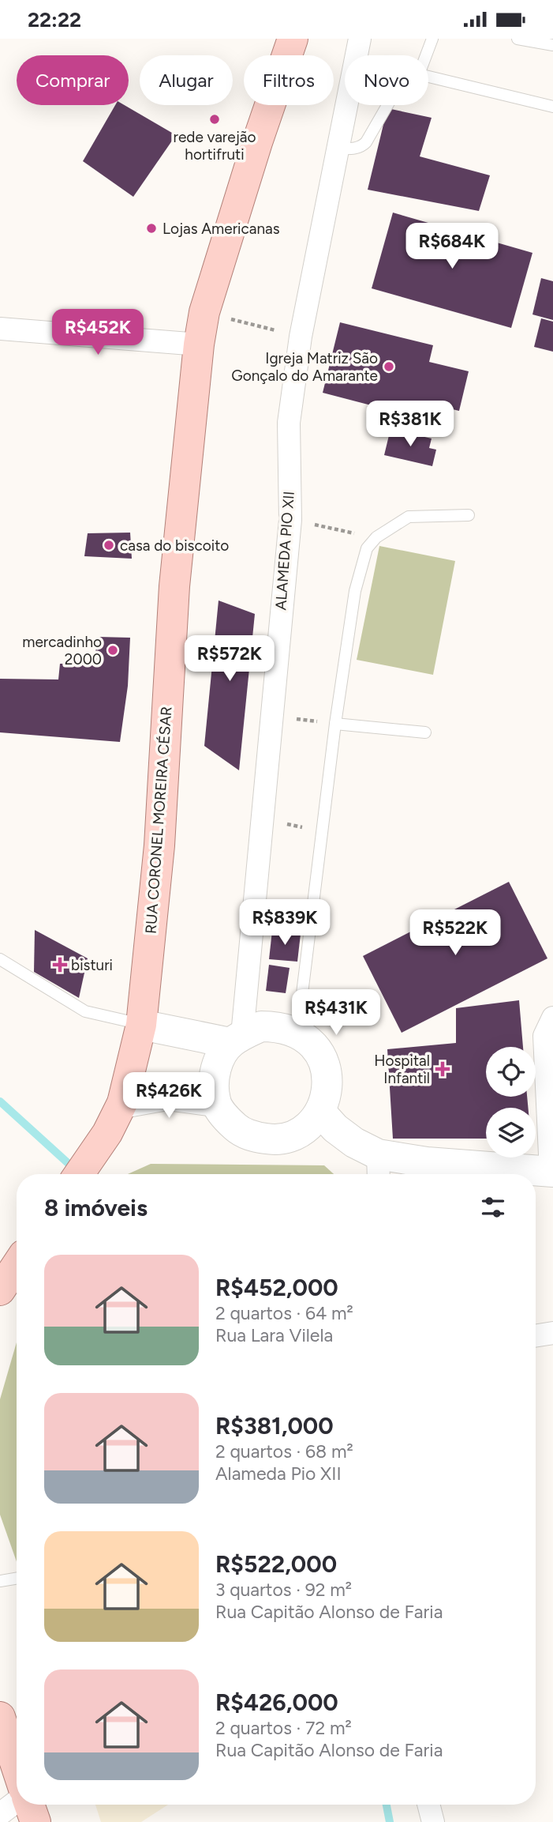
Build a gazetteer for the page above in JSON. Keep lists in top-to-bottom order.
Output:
{
  "streets": {
    "main road": ["RUA CORONEL MOREIRA CÉSAR"],
    "street": ["ALAMEDA PIO XII"]
  },
  "places": {
    "other": [
      "rede varejão hortifruti",
      "Lojas Americanas",
      "Igreja Matriz São Gonçalo do Amarante",
      "casa do biscoito",
      "mercadinho 2000"
    ],
    "health": ["bisturi", "Hospital Infantil"]
  },
  "page": {
    "status": "22:22",
    "chip": [
      "Comprar",
      "Alugar",
      "Filtros",
      "Novo"
    ],
    "price": [
      "R$684K",
      "R$452K",
      "R$381K",
      "R$572K",
      "R$839K",
      "R$522K",
      "R$431K",
      "R$426K"
    ],
    "heading": "8 imóveis",
    "list": [
      {
        "name": "R$452,000",
        "note": "2 quartos · 64 m² · Rua Lara Vilela"
      },
      {
        "name": "R$381,000",
        "note": "2 quartos · 68 m² · Alameda Pio XII"
      },
      {
        "name": "R$522,000",
        "note": "3 quartos · 92 m² · Rua Capitão Alonso de Faria"
      },
      {
        "name": "R$426,000",
        "note": "2 quartos · 72 m² · Rua Capitão Alonso de Faria"
      }
    ]
  }
}
